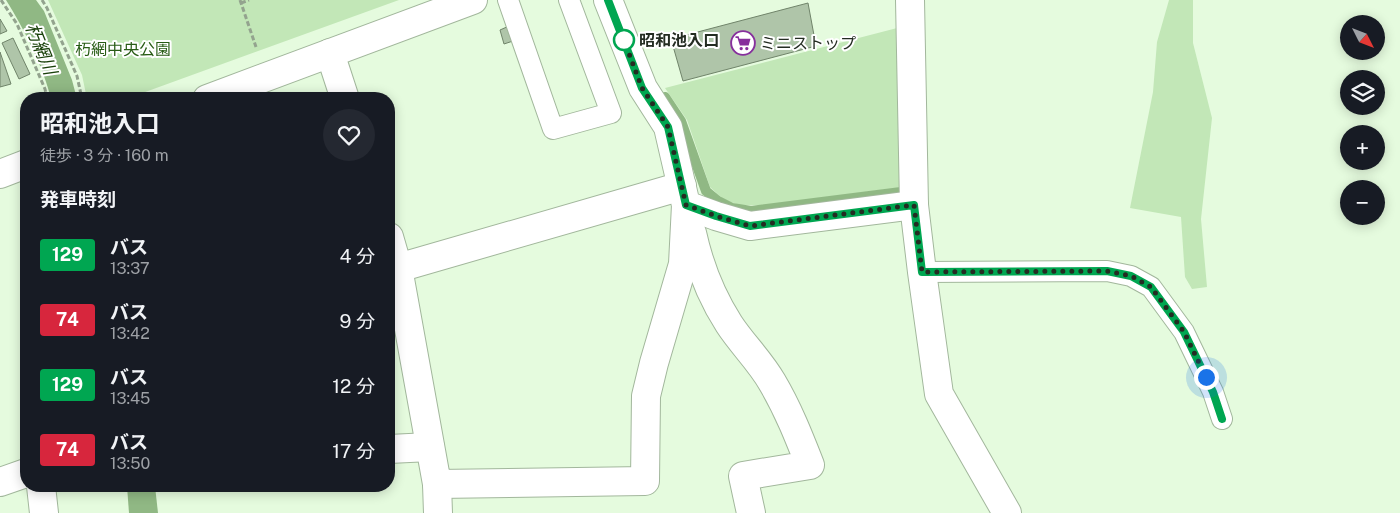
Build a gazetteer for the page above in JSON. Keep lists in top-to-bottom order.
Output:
{
  "water": ["朽網川"],
  "parks": ["朽網中央公園"],
  "places": {
    "other": ["昭和池入口"],
    "supermarket": ["ミニストップ"]
  },
  "lines": ["bus line 129"],
  "north": "bottom right",
  "page": {
    "map_buttons": ["+", "−"],
    "heading": [
      ["昭和池入口", "徒歩 · 3 分 · 160 m"],
      "発車時刻"
    ],
    "list": [
      {
        "mark": "129",
        "name": "バス",
        "note": "13:37",
        "value": "4 分"
      },
      {
        "mark": "74",
        "name": "バス",
        "note": "13:42",
        "value": "9 分"
      },
      {
        "mark": "129",
        "name": "バス",
        "note": "13:45",
        "value": "12 分"
      },
      {
        "mark": "74",
        "name": "バス",
        "note": "13:50",
        "value": "17 分"
      }
    ]
  }
}
